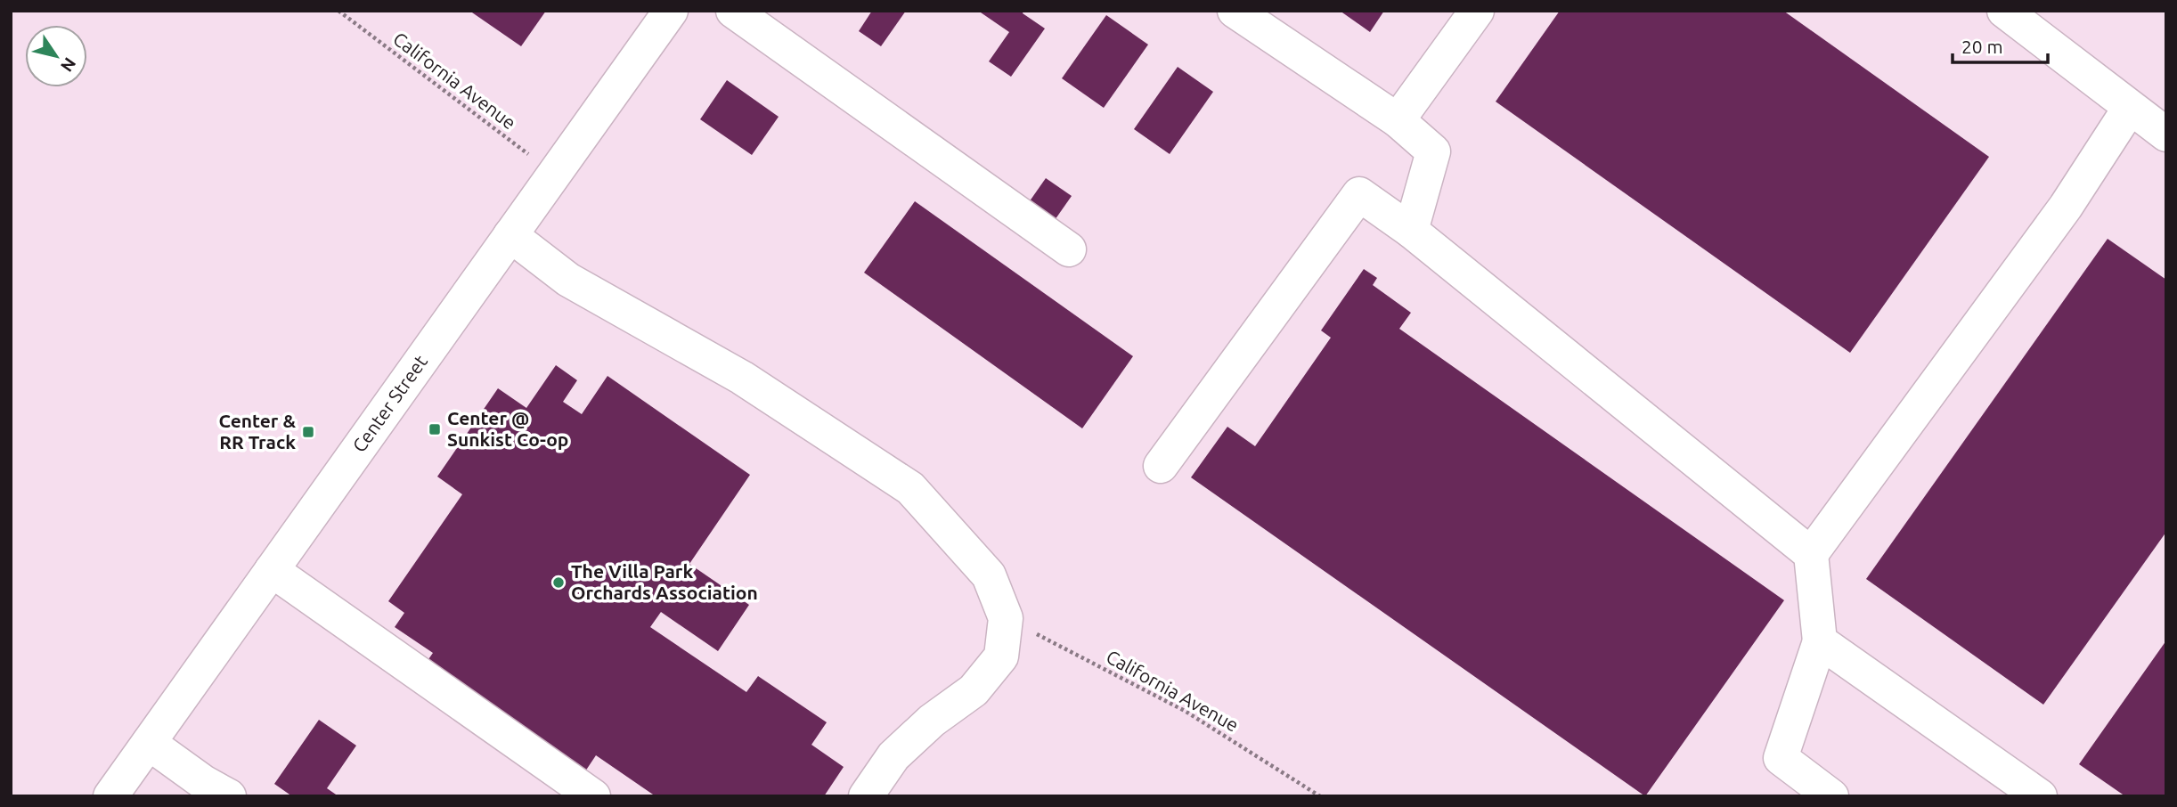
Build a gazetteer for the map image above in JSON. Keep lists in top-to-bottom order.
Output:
{
  "streets": {
    "main road": ["Center Street"],
    "path": ["California Avenue"]
  },
  "crossings": [
    ["California Avenue", "Center Street"]
  ],
  "places": {
    "transit": ["Center @ Sunkist Co-op", "Center & RR Track"],
    "other": ["The Villa Park Orchards Association"]
  },
  "scale_bar": "20 m",
  "north": "bottom right"
}
